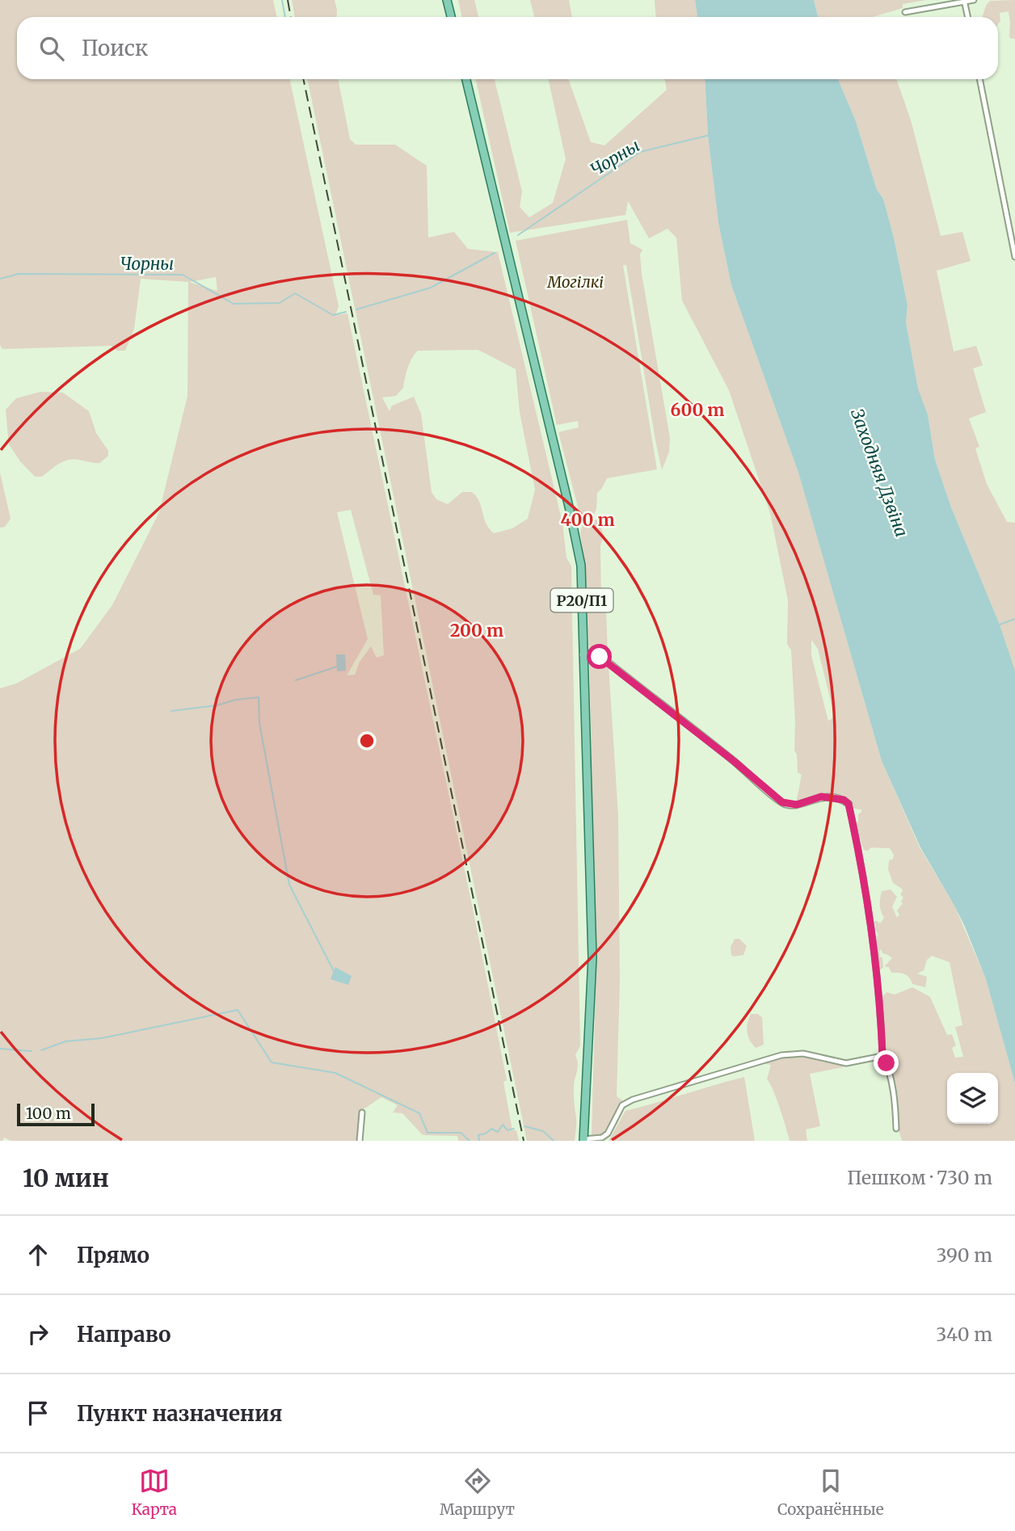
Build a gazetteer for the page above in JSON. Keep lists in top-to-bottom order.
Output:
{
  "streets": {
    "main road": ["Р20/П1"]
  },
  "water": ["Чорны", "Заходняя Дзвіна"],
  "parks": ["Могілкі"],
  "scale_bar": "100 m",
  "page": {
    "search": "Поиск",
    "scale": "100 m",
    "heading": ["10 мин", "Пешком · 730 m"],
    "list": [
      ["Прямо", "390 m"],
      ["Направо", "340 m"],
      "Пункт назначения"
    ],
    "nav": ["Карта", "Маршрут", "Сохранённые"]
  },
  "rings": ["600 m", "400 m", "200 m"]
}
